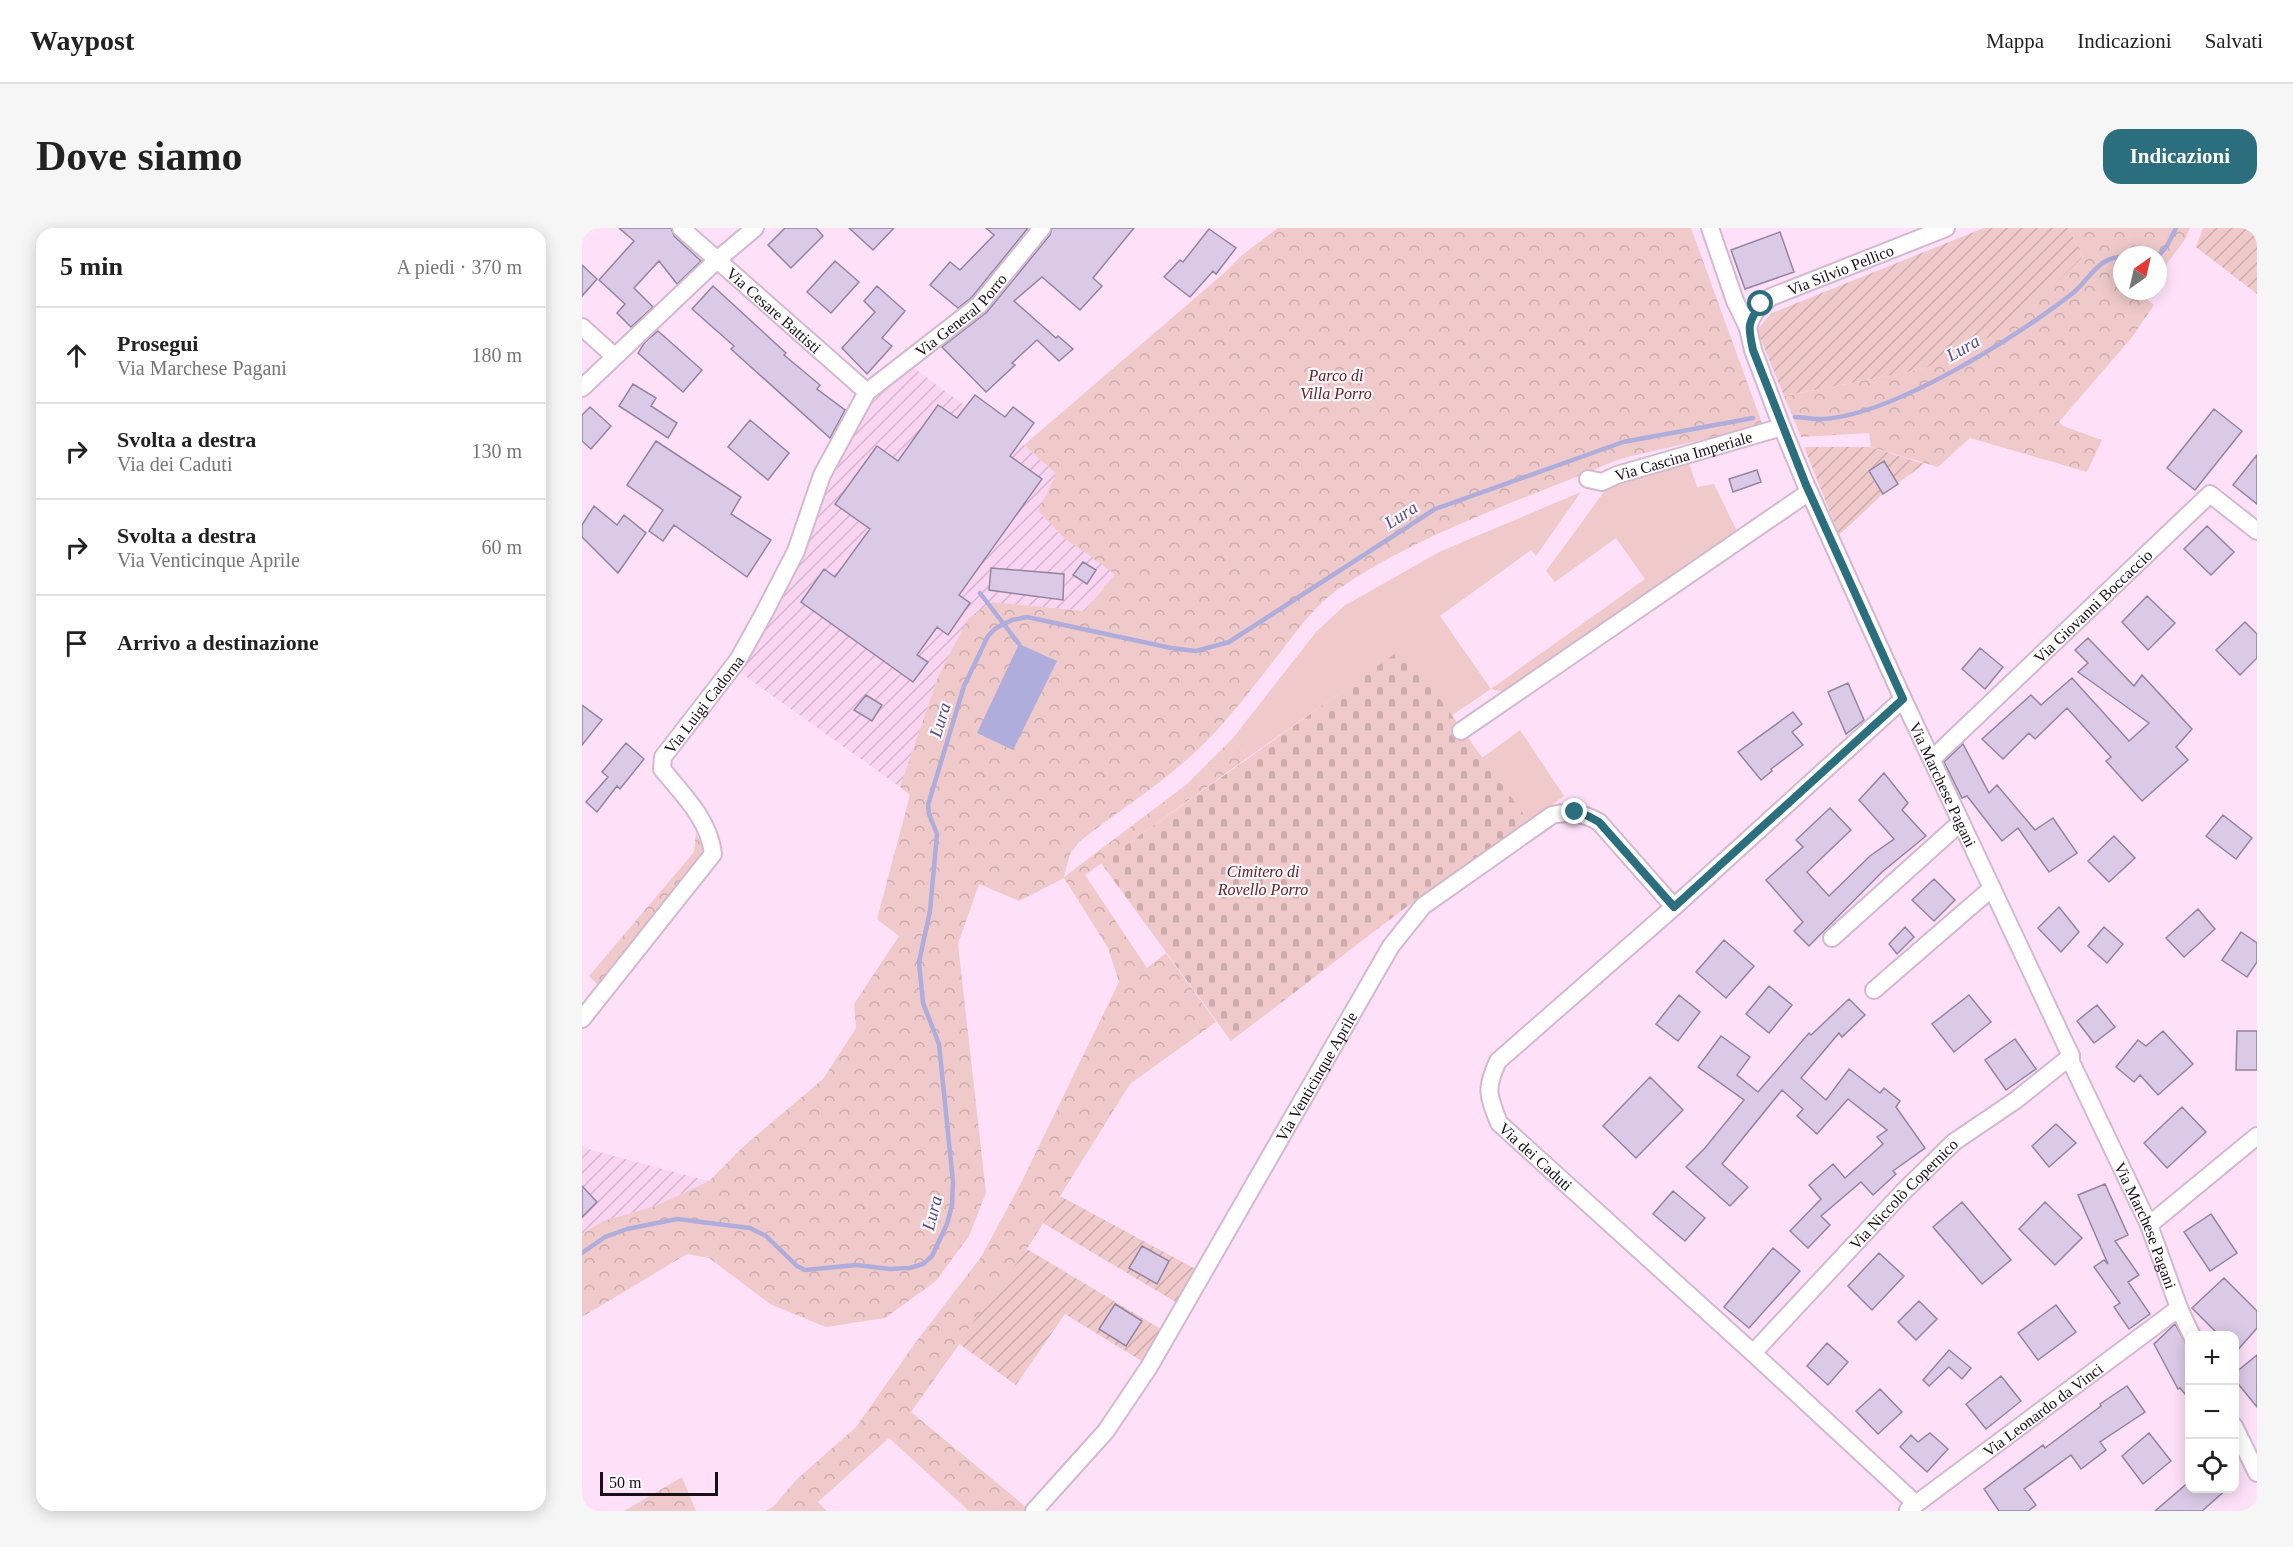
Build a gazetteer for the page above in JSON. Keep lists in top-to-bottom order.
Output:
{
  "streets": {
    "street": [
      "Via Silvio Pellico",
      "Via Cesare Battisti",
      "Via General Porro",
      "Via Cascina Imperiale",
      "Via Giovanni Boccaccio",
      "Via Luigi Cadorna",
      "Via Marchese Pagani",
      "Via Venticinque Aprile",
      "Via dei Caduti",
      "Via Niccolò Copernico",
      "Via Leonardo da Vinci"
    ]
  },
  "crossings": [
    ["Via Silvio Pellico", "Via Marchese Pagani"],
    ["Via Cesare Battisti", "Via General Porro"],
    ["Via Cesare Battisti", "Via Luigi Cadorna"],
    ["Via General Porro", "Via Luigi Cadorna"],
    ["Via Cascina Imperiale", "Via Marchese Pagani"],
    ["Via Giovanni Boccaccio", "Via Marchese Pagani"],
    ["Via Marchese Pagani", "Via dei Caduti"],
    ["Via Marchese Pagani", "Via Niccolò Copernico"],
    ["Via Marchese Pagani", "Via Leonardo da Vinci"],
    ["Via Venticinque Aprile", "Via dei Caduti"],
    ["Via dei Caduti", "Via Niccolò Copernico"],
    ["Via dei Caduti", "Via Leonardo da Vinci"]
  ],
  "water": ["Lura"],
  "parks": ["Parco di Villa Porro", "Cimitero di Rovello Porro"],
  "scale_bar": "50 m",
  "north": "top right",
  "page": {
    "header": "Waypost",
    "nav": ["Mappa", "Indicazioni", "Salvati"],
    "buttons": "Indicazioni",
    "title": "Dove siamo",
    "heading": ["5 min", "A piedi · 370 m"],
    "list": [
      ["Prosegui", "Via Marchese Pagani", "180 m"],
      ["Svolta a destra", "Via dei Caduti", "130 m"],
      ["Svolta a destra", "Via Venticinque Aprile", "60 m"],
      "Arrivo a destinazione"
    ],
    "map_buttons": ["+", "−"],
    "scale": "50 m"
  }
}
